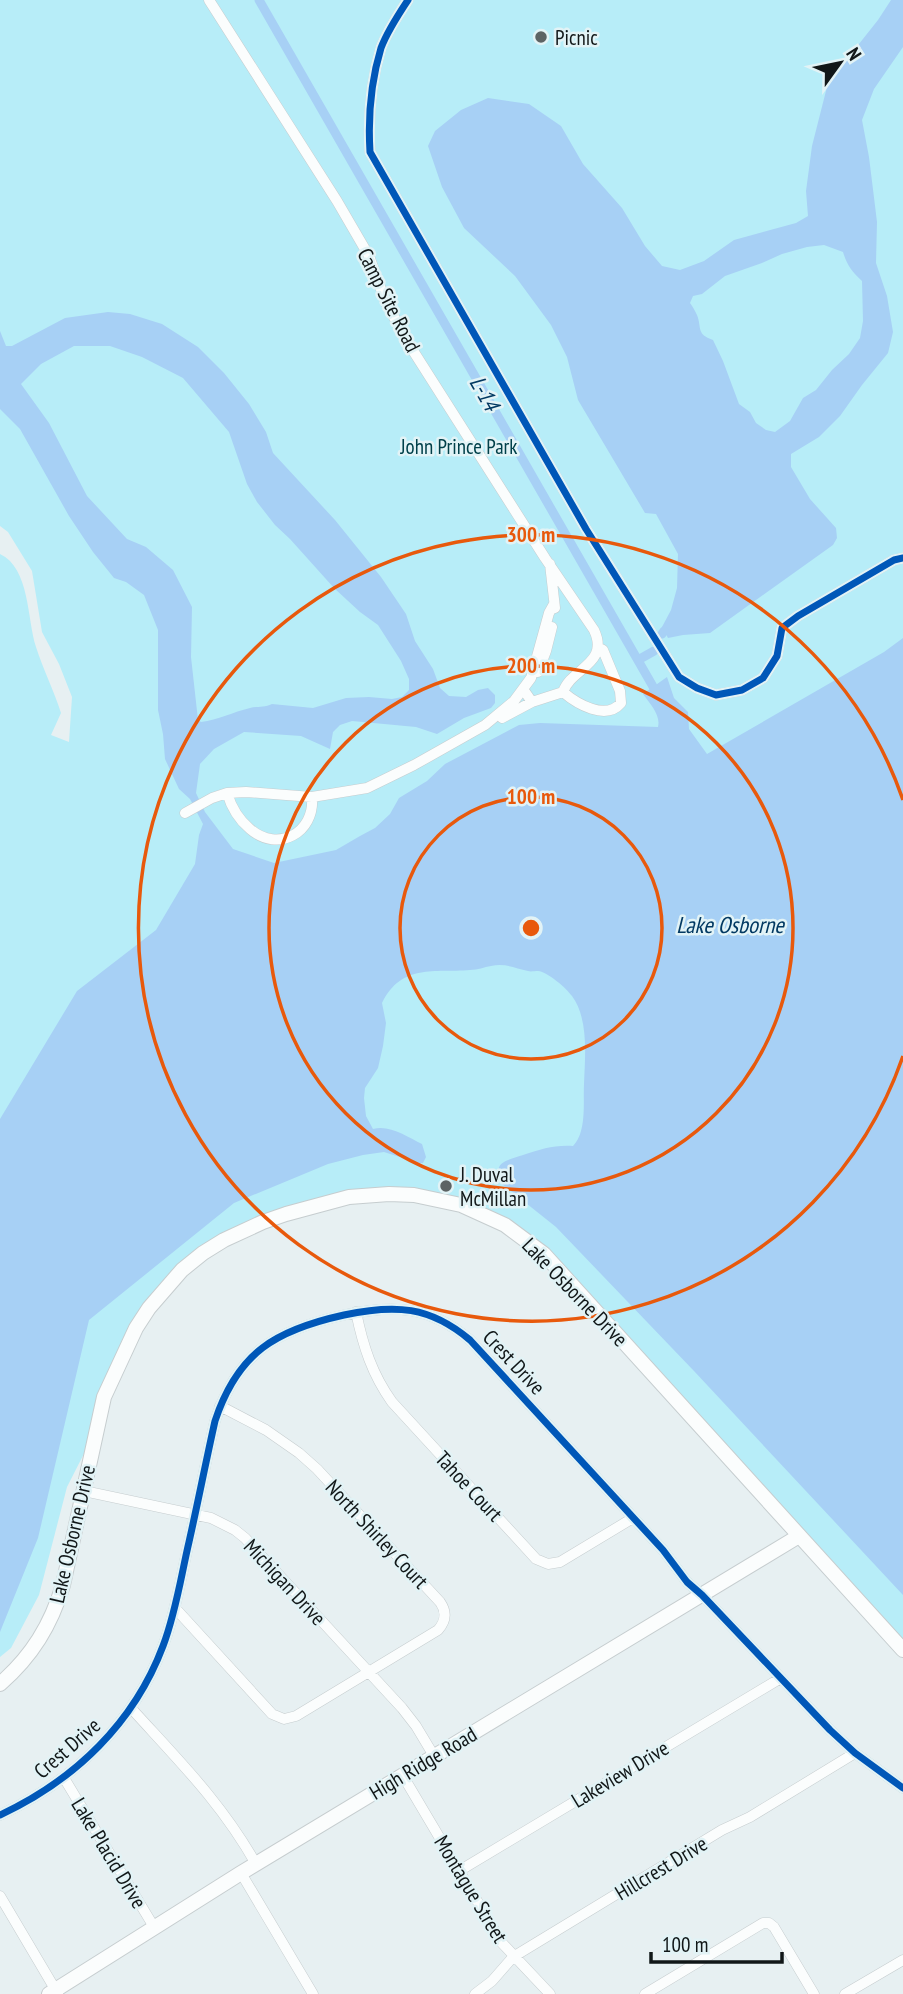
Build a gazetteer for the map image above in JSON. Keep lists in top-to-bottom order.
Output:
{
  "streets": {
    "street": [
      "Camp Site Road",
      "Lake Osborne Drive",
      "Crest Drive",
      "Tahoe Court",
      "North Shirley Court",
      "Michigan Drive",
      "High Ridge Road",
      "Lakeview Drive",
      "Lake Placid Drive",
      "Hillcrest Drive",
      "Montague Street"
    ]
  },
  "crossings": [
    ["Lake Osborne Drive", "Michigan Drive"],
    ["Lake Osborne Drive", "High Ridge Road"],
    ["Crest Drive", "Tahoe Court"],
    ["Crest Drive", "North Shirley Court"],
    ["Crest Drive", "Michigan Drive"],
    ["Crest Drive", "High Ridge Road"],
    ["Crest Drive", "Lakeview Drive"],
    ["Crest Drive", "Lake Placid Drive"],
    ["Crest Drive", "Hillcrest Drive"],
    ["North Shirley Court", "Michigan Drive"],
    ["Michigan Drive", "High Ridge Road"],
    ["High Ridge Road", "Lake Placid Drive"],
    ["High Ridge Road", "Montague Street"],
    ["Lakeview Drive", "Montague Street"],
    ["Hillcrest Drive", "Montague Street"]
  ],
  "water": ["L-14", "Lake Osborne"],
  "parks": ["John Prince Park"],
  "places": ["Picnic", "J. Duval McMillan"],
  "scale_bar": "100 m",
  "north": "top right",
  "rings": ["300 m", "200 m", "100 m"]
}
